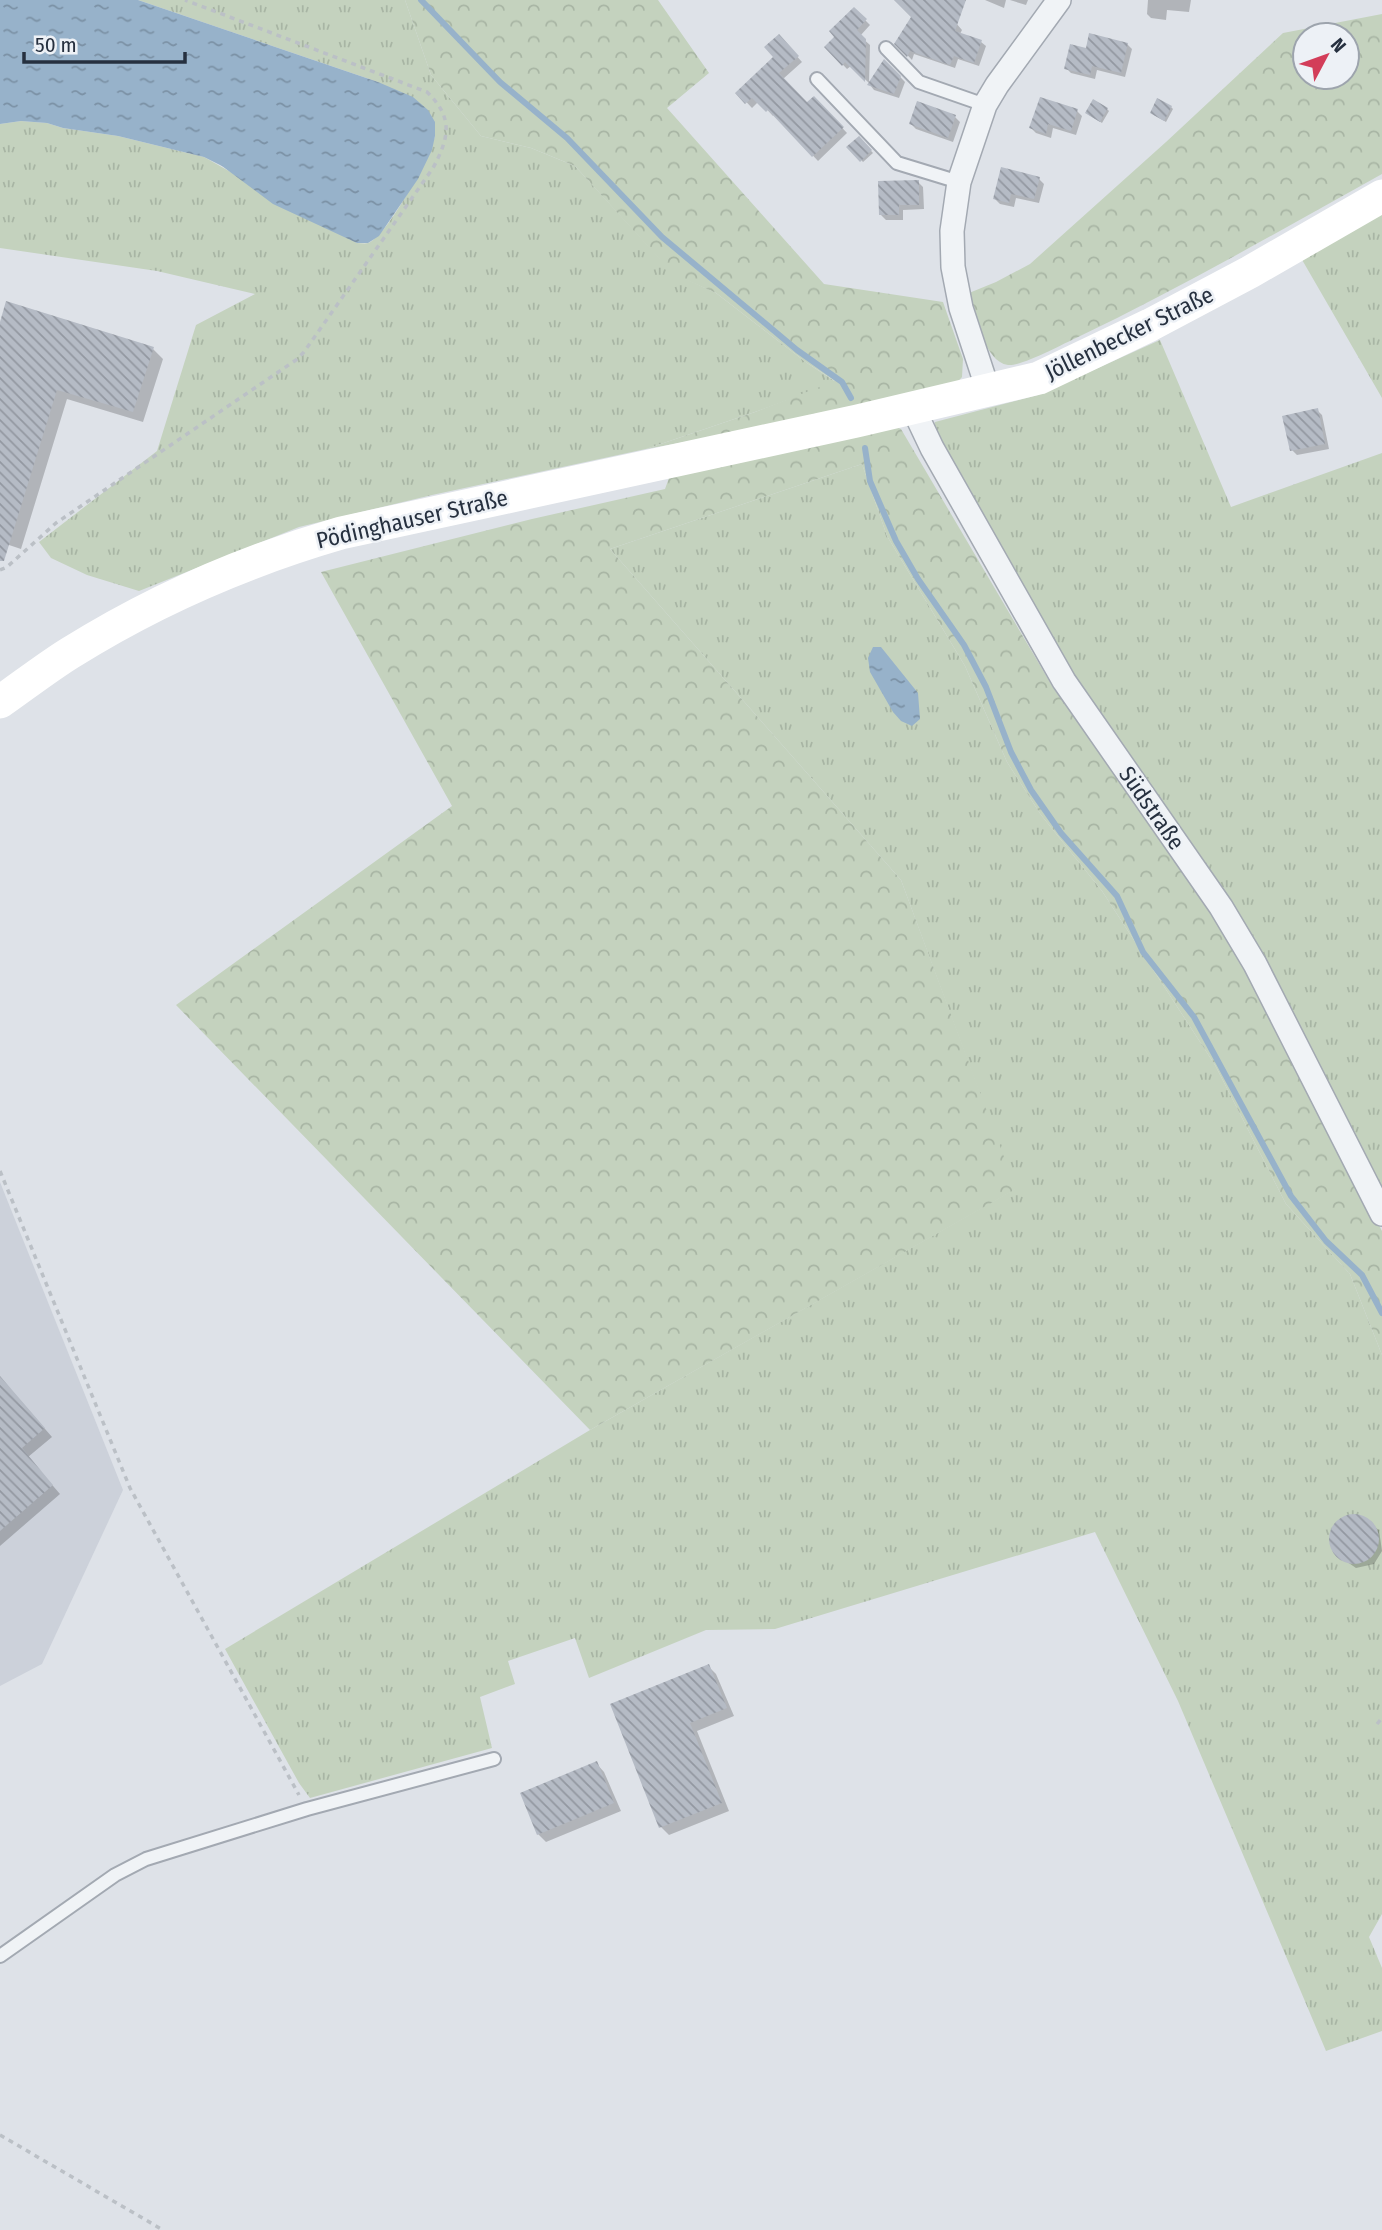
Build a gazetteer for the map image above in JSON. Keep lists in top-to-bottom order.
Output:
{
  "streets": {
    "main road": ["Jöllenbecker Straße", "Pödinghauser Straße"],
    "street": ["Südstraße"]
  },
  "crossings": [
    ["Jöllenbecker Straße", "Pödinghauser Straße"],
    ["Jöllenbecker Straße", "Südstraße"]
  ],
  "scale_bar": "50 m",
  "north": "top right"
}
